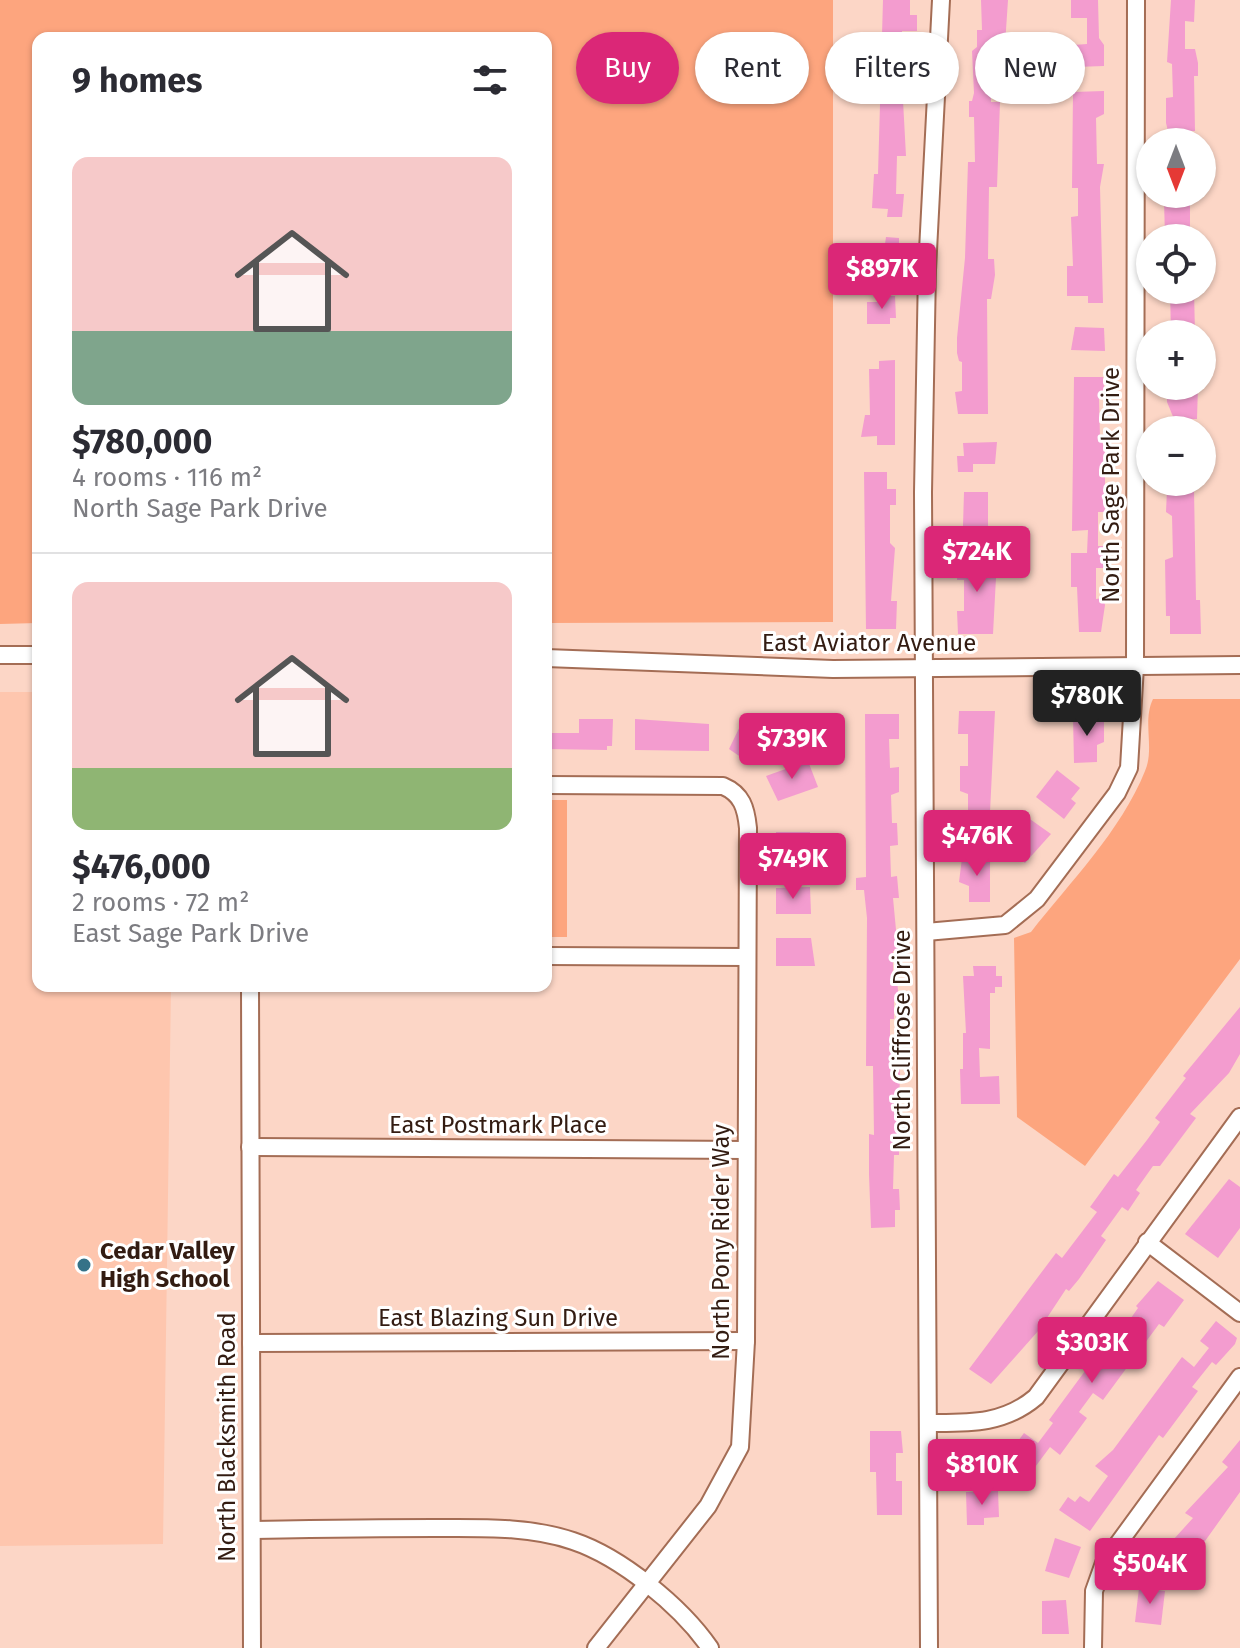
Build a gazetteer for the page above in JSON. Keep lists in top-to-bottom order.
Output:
{
  "streets": {
    "street": [
      "North Sage Park Drive",
      "East Aviator Avenue",
      "North Cliffrose Drive",
      "East Postmark Place",
      "North Pony Rider Way",
      "East Blazing Sun Drive",
      "North Blacksmith Road"
    ]
  },
  "crossings": [
    ["North Sage Park Drive", "East Aviator Avenue"],
    ["North Sage Park Drive", "North Cliffrose Drive"],
    ["East Aviator Avenue", "North Cliffrose Drive"],
    ["East Postmark Place", "North Pony Rider Way"],
    ["East Postmark Place", "North Blacksmith Road"],
    ["North Pony Rider Way", "East Blazing Sun Drive"],
    ["East Blazing Sun Drive", "North Blacksmith Road"]
  ],
  "places": ["Cedar Valley High School"],
  "north": "bottom",
  "page": {
    "chip": [
      "Buy",
      "Rent",
      "Filters",
      "New"
    ],
    "heading": "9 homes",
    "map_buttons": ["+", "−"],
    "list": [
      {
        "name": "$780,000",
        "note": "4 rooms · 116 m² · North Sage Park Drive"
      },
      {
        "name": "$476,000",
        "note": "2 rooms · 72 m² · East Sage Park Drive"
      }
    ],
    "price": [
      "$897K",
      "$724K",
      "$780K",
      "$739K",
      "$476K",
      "$749K",
      "$303K",
      "$810K",
      "$504K"
    ]
  }
}
